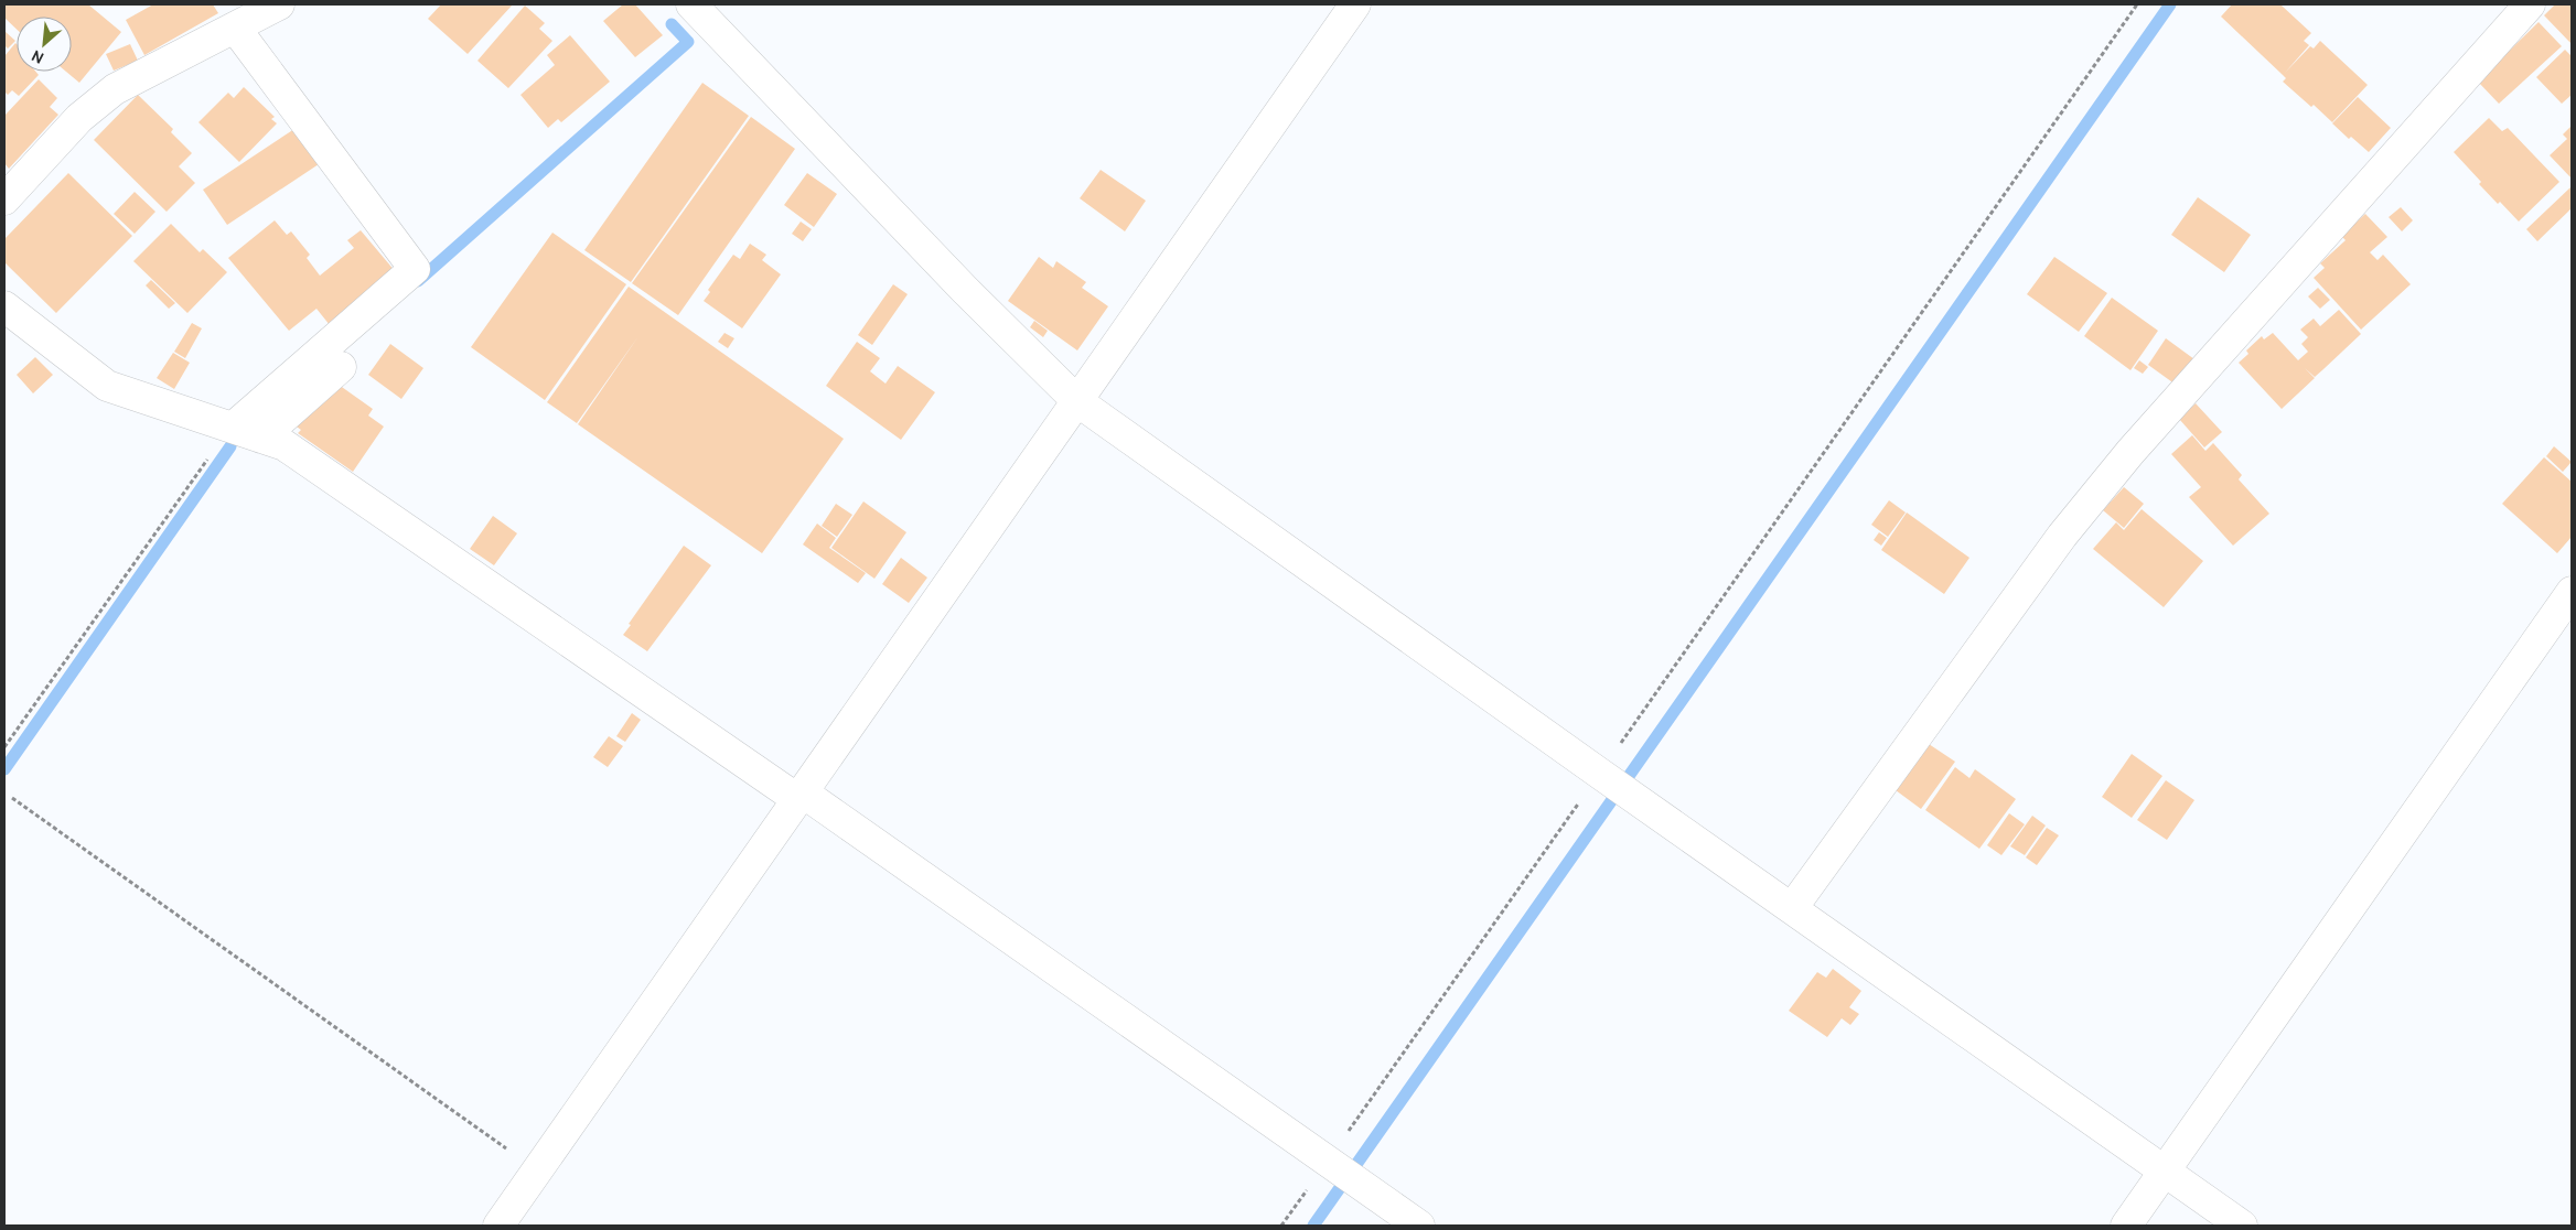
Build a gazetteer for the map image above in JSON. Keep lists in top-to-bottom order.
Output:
{
  "north": "bottom left"
}
